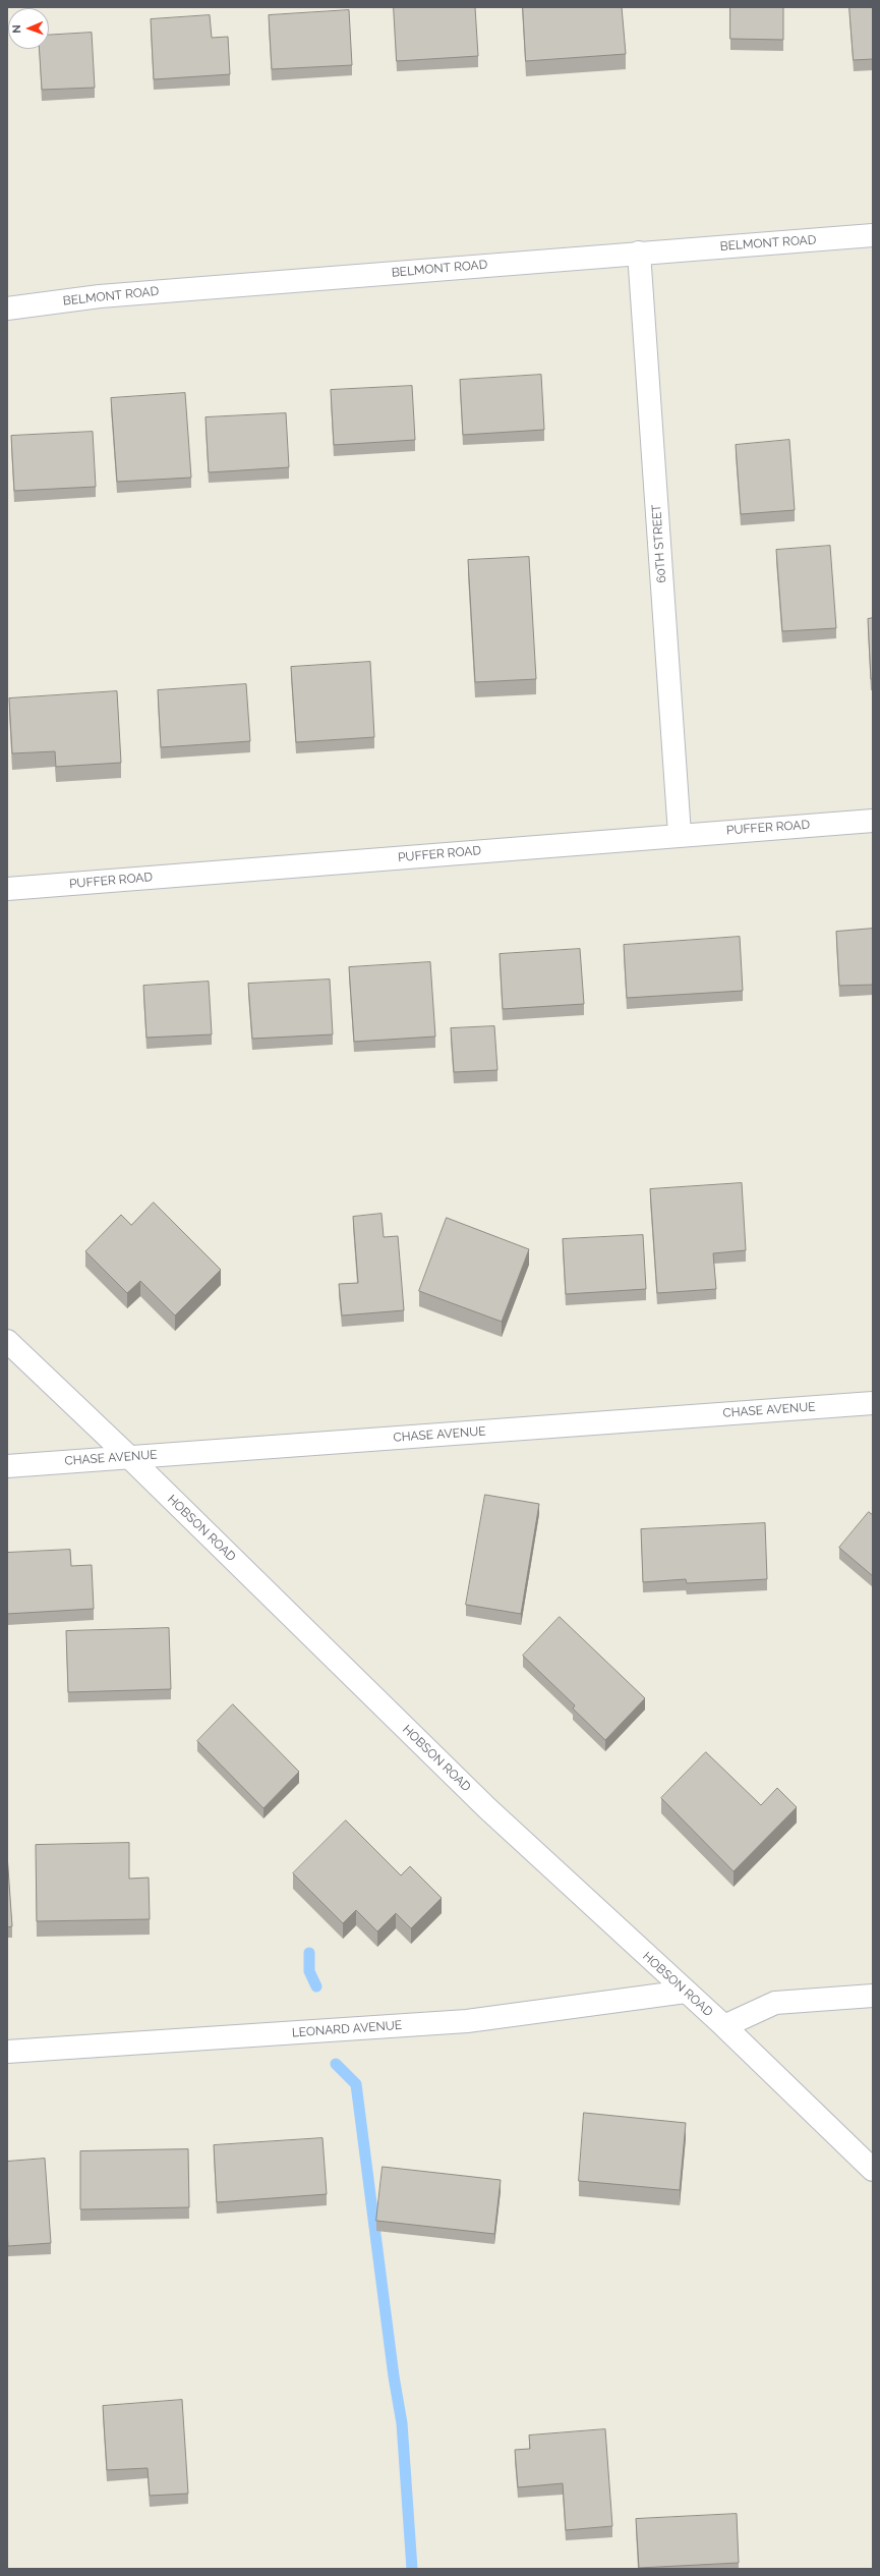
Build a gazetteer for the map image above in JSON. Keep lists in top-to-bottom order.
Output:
{
  "streets": {
    "street": [
      "BELMONT ROAD",
      "60TH STREET",
      "PUFFER ROAD",
      "CHASE AVENUE",
      "HOBSON ROAD",
      "LEONARD AVENUE"
    ]
  },
  "crossings": [
    ["BELMONT ROAD", "60TH STREET"],
    ["60TH STREET", "PUFFER ROAD"],
    ["CHASE AVENUE", "HOBSON ROAD"],
    ["HOBSON ROAD", "LEONARD AVENUE"]
  ],
  "north": "left"
}
